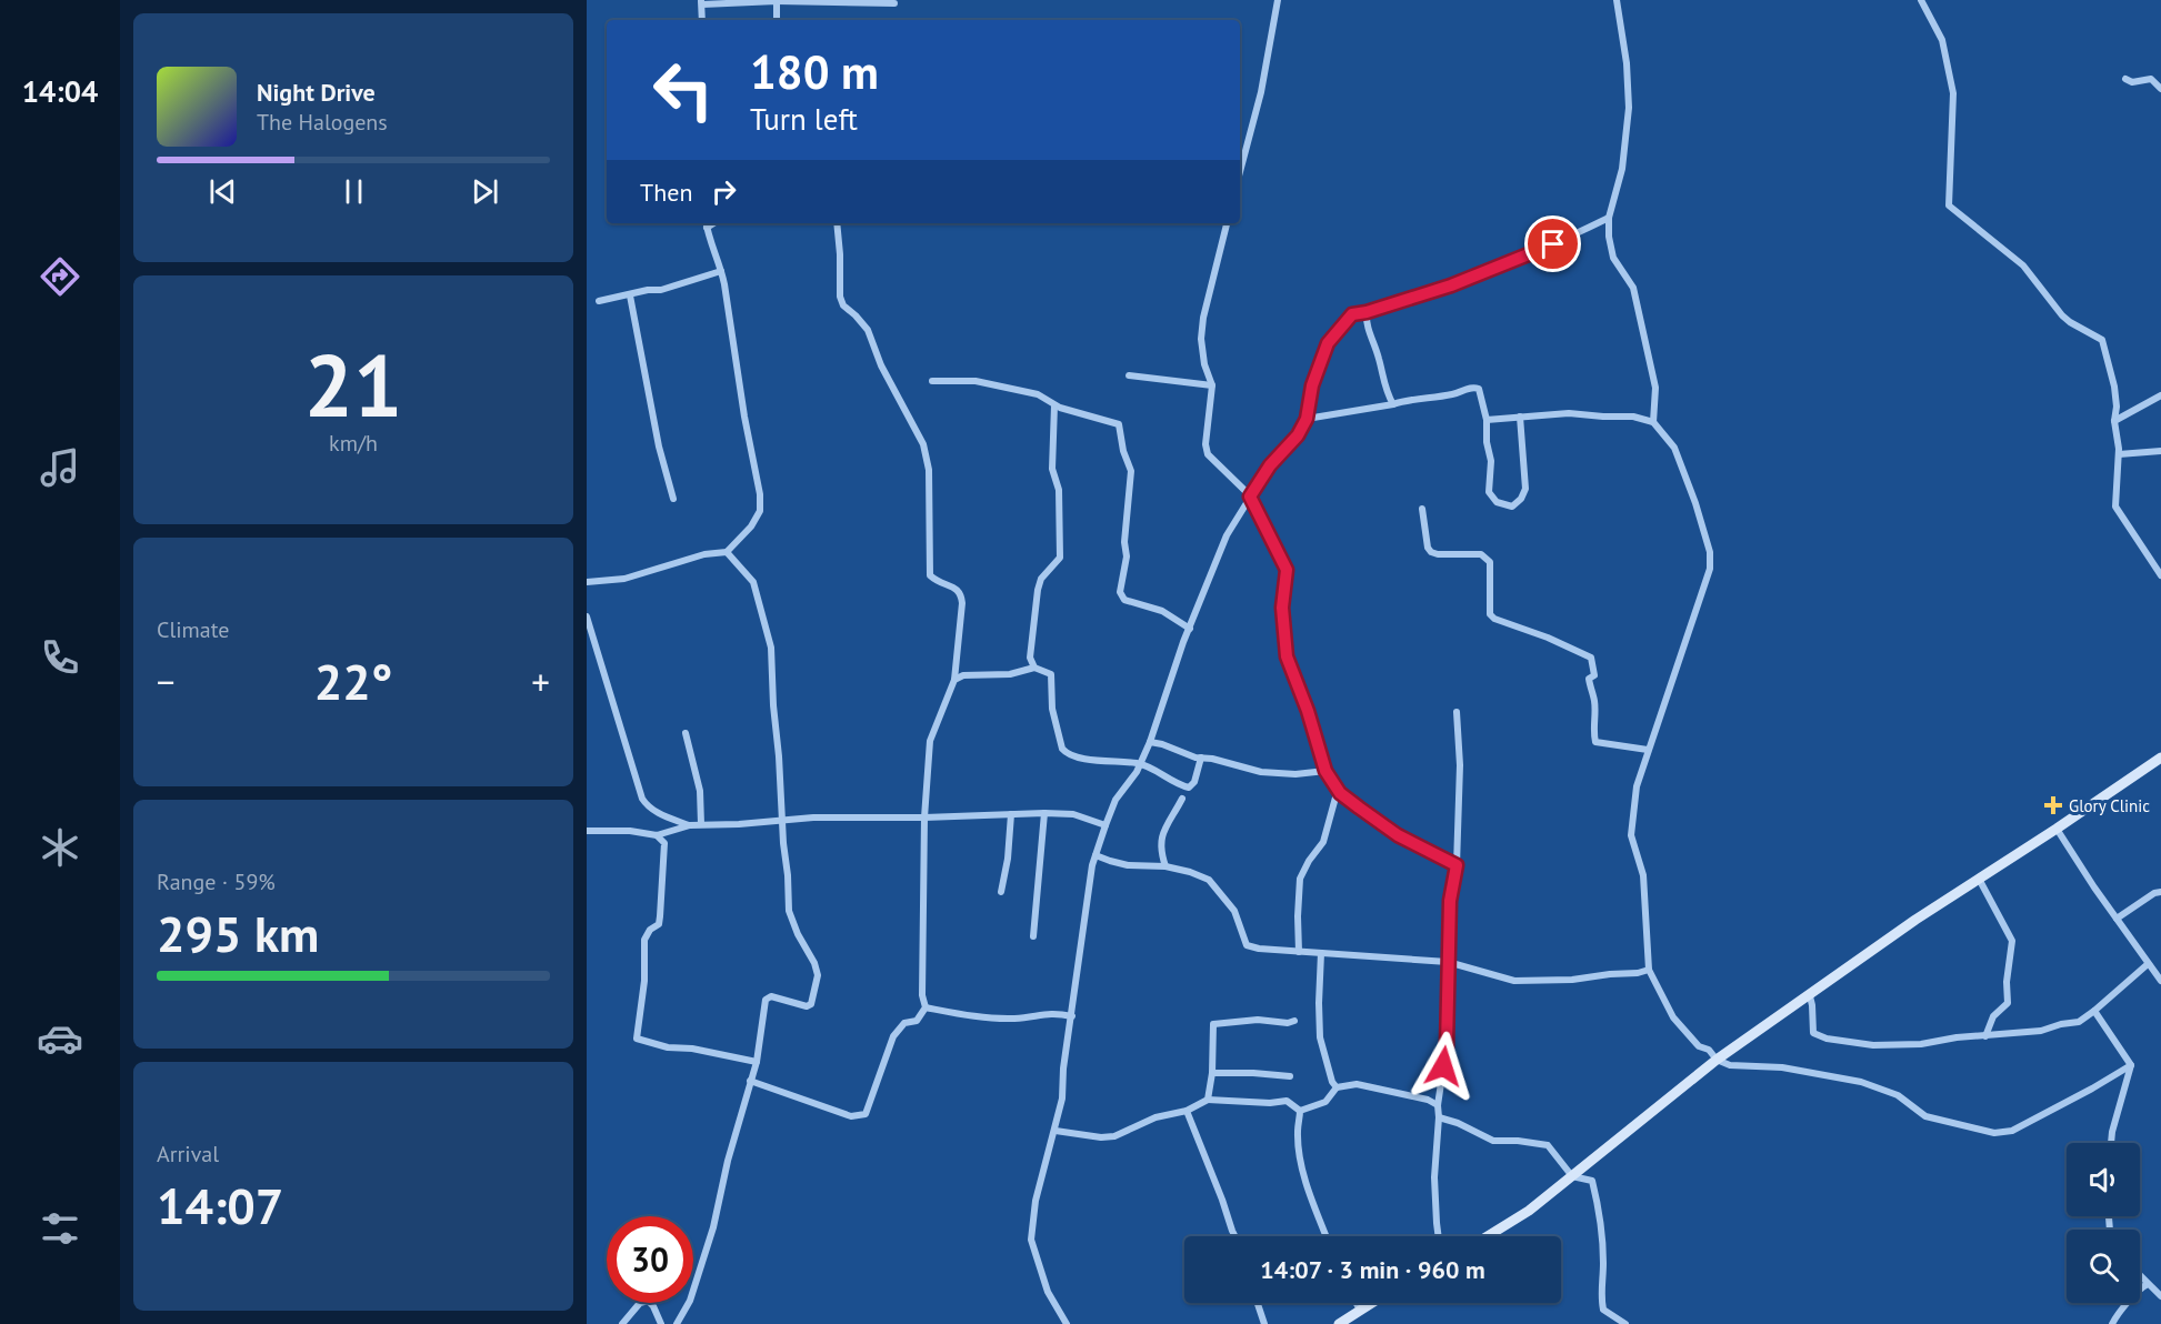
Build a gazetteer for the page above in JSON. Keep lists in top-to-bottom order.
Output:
{
  "places": {
    "health": ["Glory Clinic"]
  },
  "page": {
    "tabs": "14:04",
    "turn": ["180 m", "Turn left"],
    "song": ["Night Drive", "The Halogens"],
    "then": "Then",
    "tile": [
      ["21", "km/h"],
      "Climate",
      ["Range · 59%", "295 km"],
      ["Arrival", "14:07"]
    ],
    "heat": ["−", "22°", "+"],
    "limit": "30",
    "trip": "14:07 · 3 min · 960 m"
  }
}
